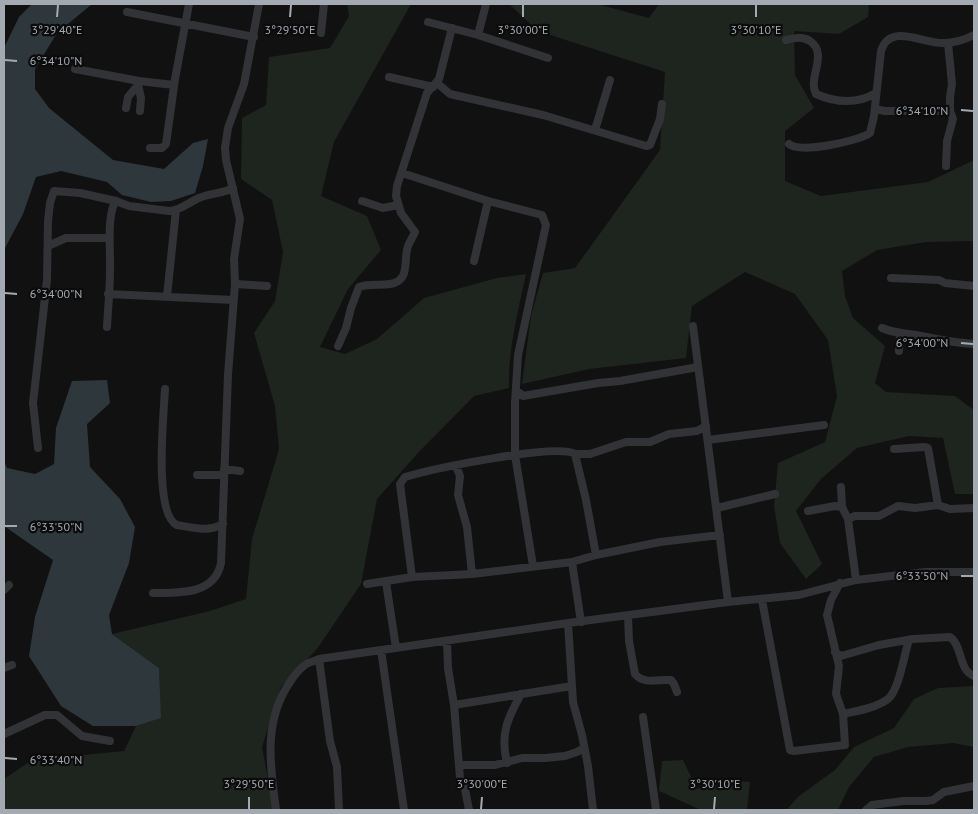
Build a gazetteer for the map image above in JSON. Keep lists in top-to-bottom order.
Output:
{
  "coordinates": [
    "3°29'40\"E",
    "3°29'50\"E",
    "3°30'00\"E",
    "3°30'10\"E",
    "6°34'10\"N",
    "6°34'00\"N",
    "6°33'50\"N",
    "6°33'40\"N"
  ]
}
